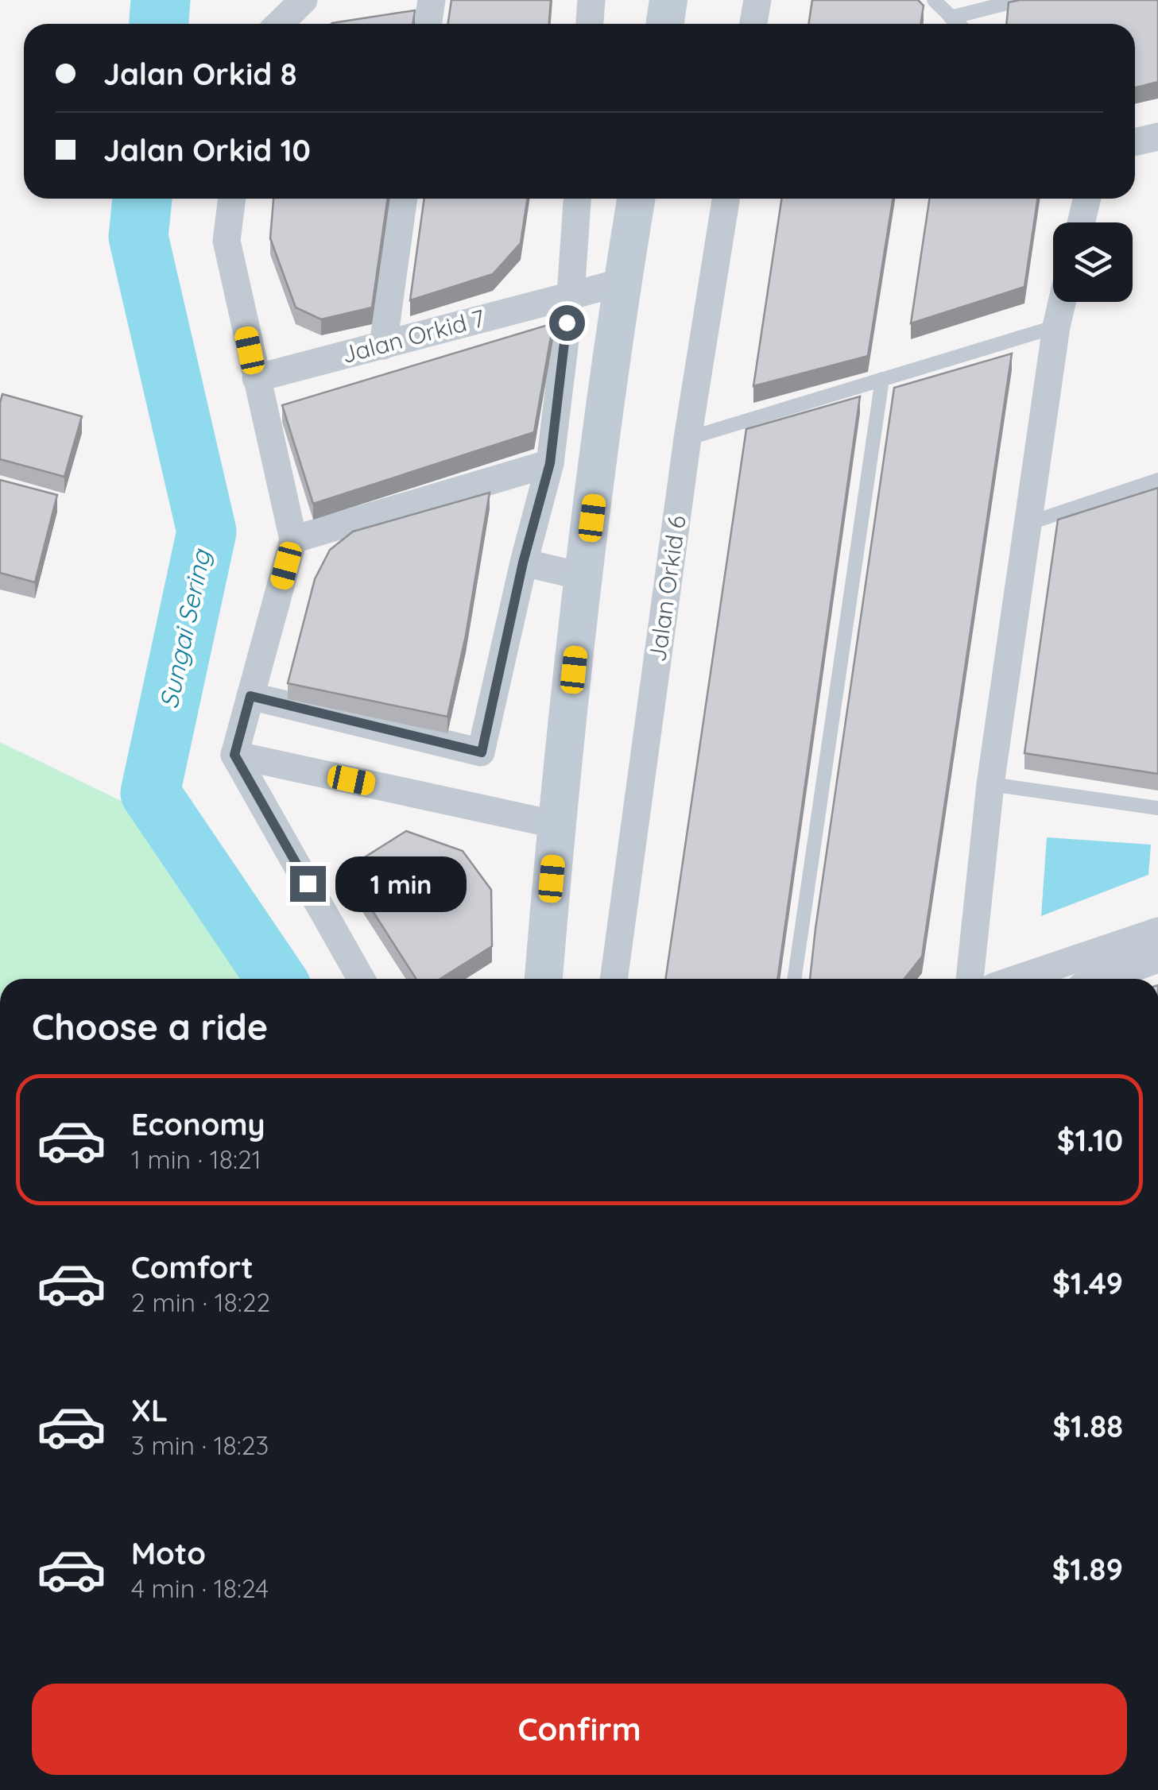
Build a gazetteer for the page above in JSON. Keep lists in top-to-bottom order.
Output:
{
  "streets": {
    "street": ["Jalan Orkid 7", "Jalan Orkid 6"]
  },
  "water": ["Sungai Sering"],
  "page": {
    "banner": ["Jalan Orkid 8", "Jalan Orkid 10"],
    "bubble": "1 min",
    "heading": "Choose a ride",
    "list": [
      {
        "name": "Economy",
        "note": "1 min · 18:21",
        "value": "$1.10"
      },
      {
        "name": "Comfort",
        "note": "2 min · 18:22",
        "value": "$1.49"
      },
      {
        "name": "XL",
        "note": "3 min · 18:23",
        "value": "$1.88"
      },
      {
        "name": "Moto",
        "note": "4 min · 18:24",
        "value": "$1.89"
      }
    ],
    "buttons": "Confirm"
  }
}
